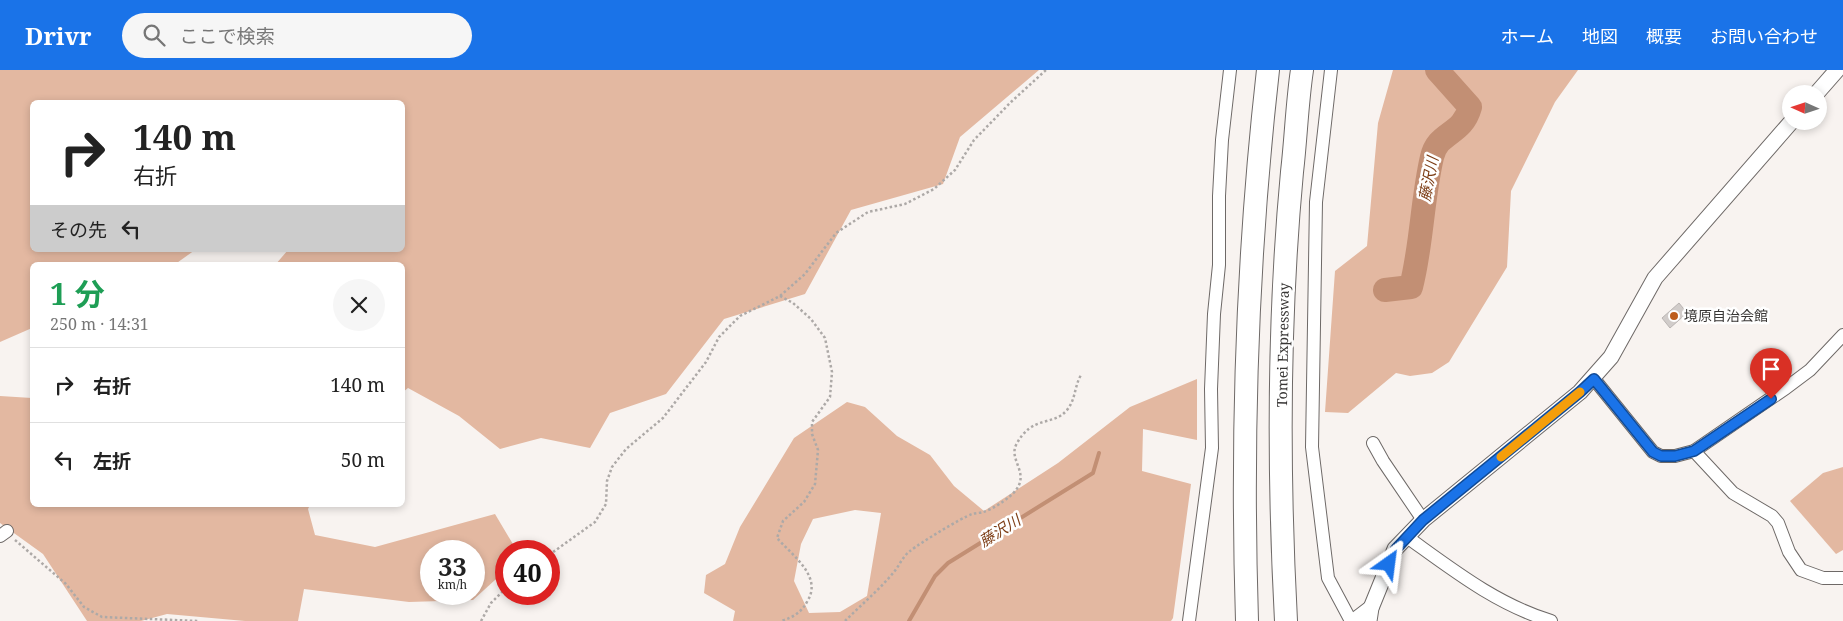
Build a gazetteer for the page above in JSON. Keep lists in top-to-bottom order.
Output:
{
  "streets": {
    "highway": ["Tomei Expressway"]
  },
  "water": ["藤沢川"],
  "places": ["境原自治会館"],
  "north": "left",
  "page": {
    "header": "Drivr",
    "search": "ここで検索",
    "nav": [
      "ホーム",
      "地図",
      "概要",
      "お問い合わせ"
    ],
    "turn": ["140 m", "右折"],
    "then": "その先",
    "heading": ["1 分", "250 m · 14:31"],
    "list": [
      {
        "name": "右折",
        "value": "140 m"
      },
      {
        "name": "左折",
        "value": "50 m"
      }
    ],
    "speed": "33 km/h",
    "limit": "40"
  }
}
